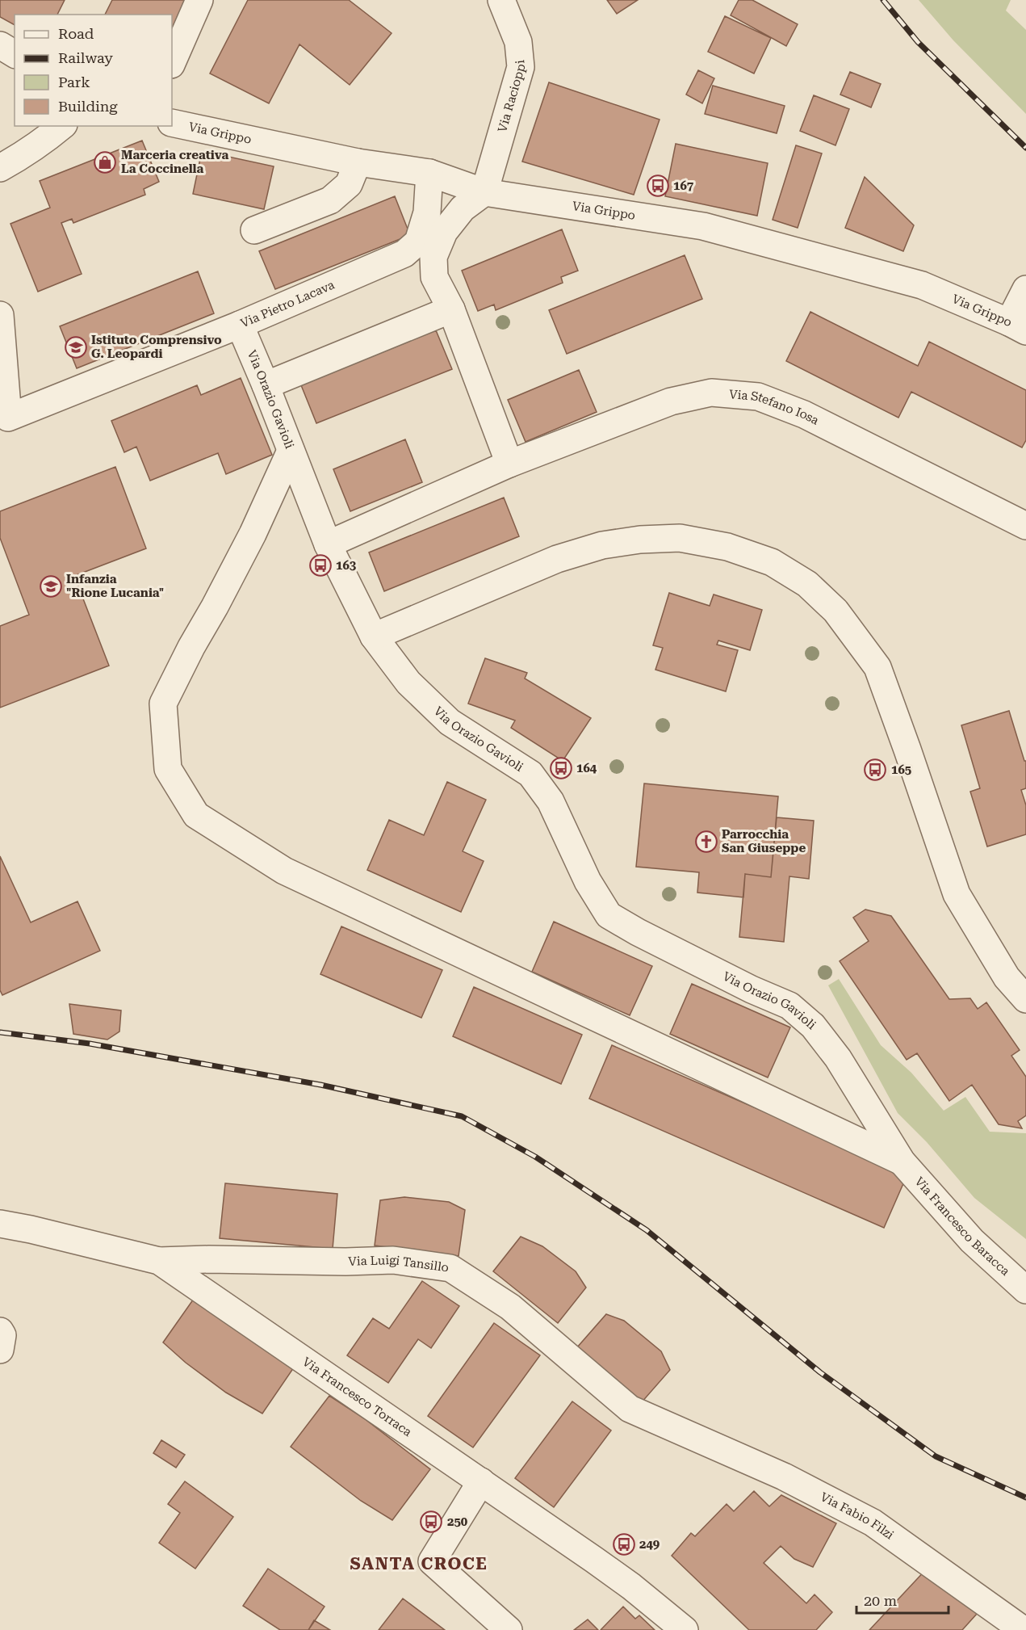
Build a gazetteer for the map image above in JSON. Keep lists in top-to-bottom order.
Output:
{
  "streets": {
    "street": [
      "Via Racioppi",
      "Via Grippo",
      "Via Pietro Lacava",
      "Via Orazio Gavioli",
      "Via Stefano Iosa",
      "Via Francesco Baracca",
      "Via Luigi Tansillo",
      "Via Francesco Torraca",
      "Via Fabio Filzi"
    ]
  },
  "crossings": [
    ["Via Racioppi", "Via Grippo"],
    ["Via Pietro Lacava", "Via Orazio Gavioli"],
    ["Via Orazio Gavioli", "Via Stefano Iosa"],
    ["Via Orazio Gavioli", "Via Francesco Baracca"],
    ["Via Luigi Tansillo", "Via Francesco Torraca"],
    ["Via Luigi Tansillo", "Via Fabio Filzi"]
  ],
  "districts": ["SANTA CROCE"],
  "places": {
    "shop": ["Marceria creativa La Coccinella"],
    "bus stop": [
      "167",
      "163",
      "164",
      "165",
      "250",
      "249"
    ],
    "school or university": ["Istituto Comprensivo G. Leopardi", "Infanzia \"Rione Lucania\""],
    "church": ["Parrocchia San Giuseppe"]
  },
  "legend": [
    "Road",
    "Railway",
    "Park",
    "Building"
  ],
  "scale_bar": "20 m"
}
